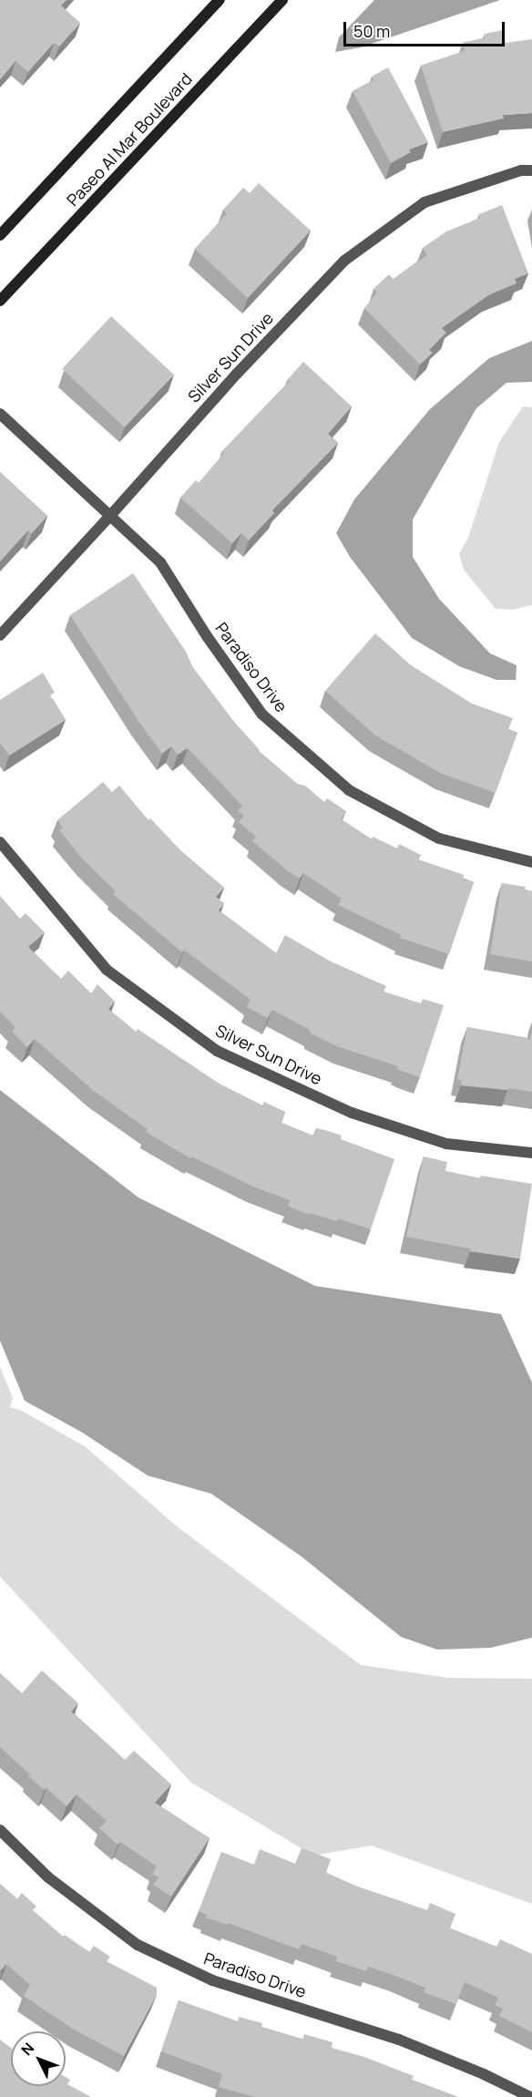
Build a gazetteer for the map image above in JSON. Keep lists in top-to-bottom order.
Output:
{
  "streets": {
    "main road": ["Paseo Al Mar Boulevard"],
    "street": ["Silver Sun Drive", "Paradiso Drive"]
  },
  "crossings": [
    ["Silver Sun Drive", "Paradiso Drive"]
  ],
  "scale_bar": "50 m",
  "north": "top left"
}
